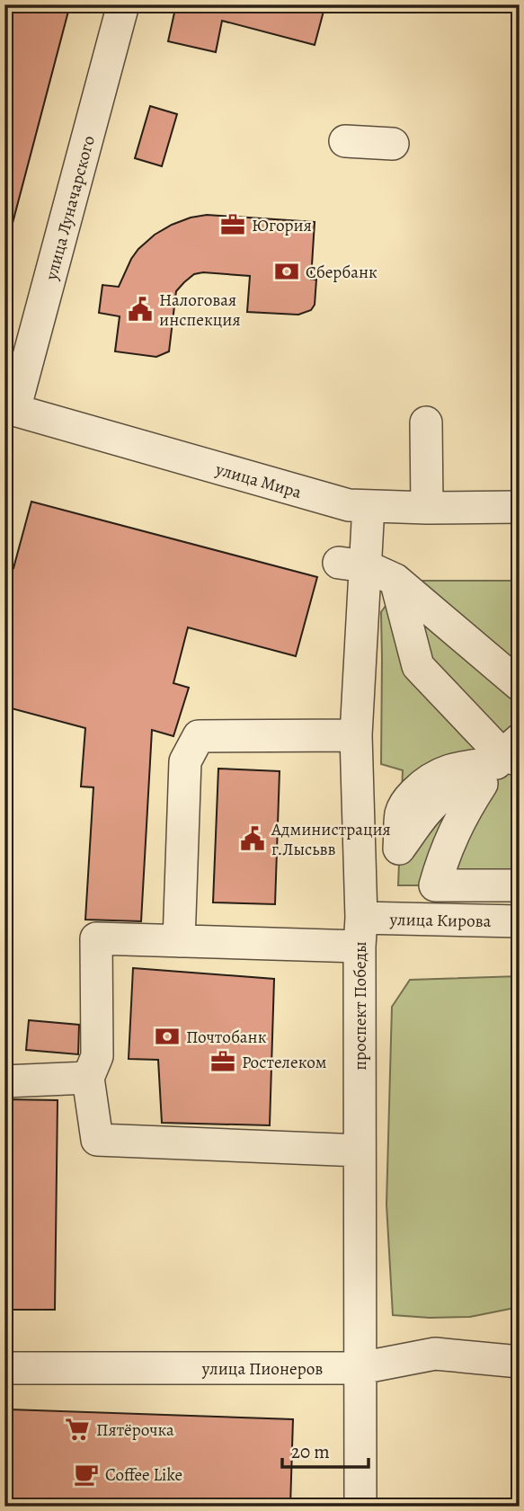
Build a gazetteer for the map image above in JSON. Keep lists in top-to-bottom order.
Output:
{
  "streets": {
    "street": [
      "улица Луначарского",
      "улица Мира",
      "улица Кирова",
      "проспект Победы",
      "улица Пионеров"
    ]
  },
  "crossings": [
    ["улица Луначарского", "улица Мира"],
    ["улица Мира", "проспект Победы"],
    ["улица Кирова", "проспект Победы"],
    ["проспект Победы", "улица Пионеров"]
  ],
  "places": {
    "office": ["Югория", "Ростелеком"],
    "bank": ["Сбербанк", "Почтобанк"],
    "public building": ["Налоговая инспекция", "Администрация г.Лысьвв"],
    "supermarket": ["Пятёрочка"],
    "cafe": ["Coffee Like"]
  },
  "scale_bar": "20 m"
}
